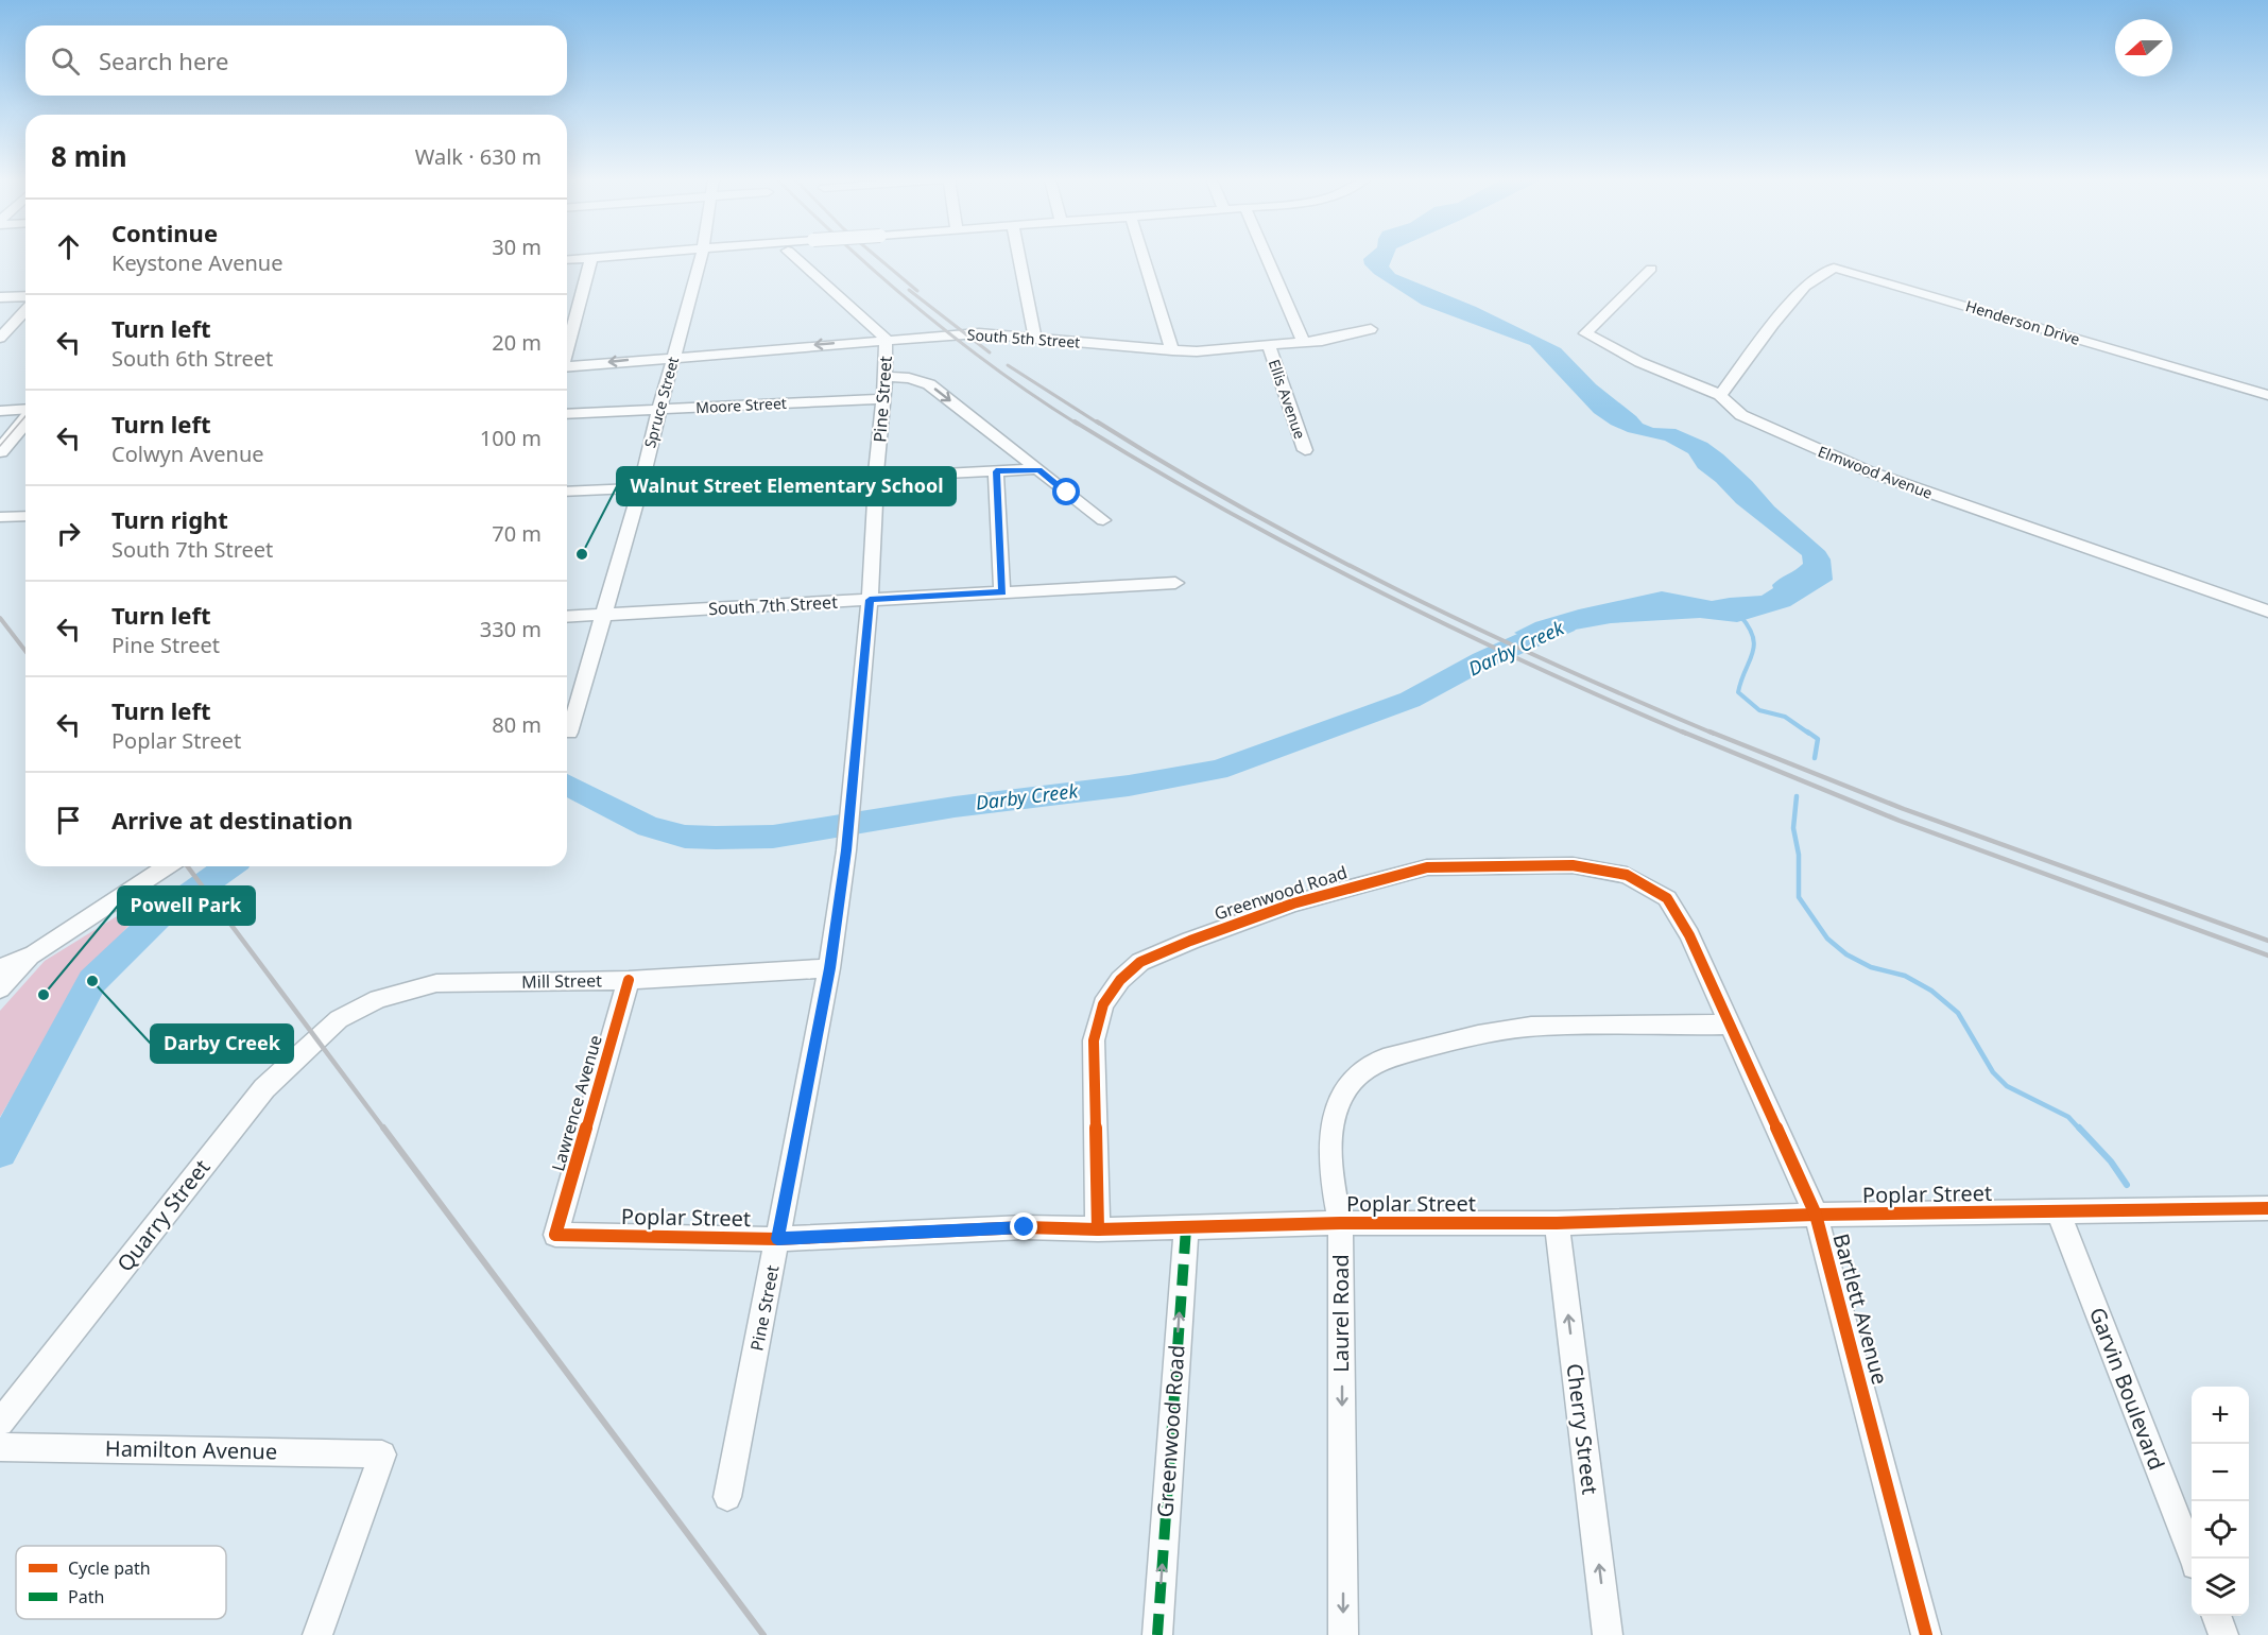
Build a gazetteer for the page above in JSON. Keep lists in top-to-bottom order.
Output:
{
  "streets": {
    "street": [
      "Henderson Drive",
      "South 5th Street",
      "Pine Street",
      "Ellis Avenue",
      "Spruce Street",
      "Moore Street",
      "Elmwood Avenue",
      "South 7th Street",
      "Greenwood Road",
      "Mill Street",
      "Lawrence Avenue",
      "Poplar Street",
      "Quarry Street",
      "Bartlett Avenue",
      "Laurel Road",
      "Garvin Boulevard",
      "Cherry Street",
      "Hamilton Avenue"
    ]
  },
  "crossings": [
    ["Henderson Drive", "Elmwood Avenue"],
    ["South 5th Street", "Pine Street"],
    ["South 5th Street", "Ellis Avenue"],
    ["South 5th Street", "Spruce Street"],
    ["Pine Street", "Moore Street"],
    ["Pine Street", "South 7th Street"],
    ["Pine Street", "Mill Street"],
    ["Pine Street", "Poplar Street"],
    ["Spruce Street", "Moore Street"],
    ["Spruce Street", "South 7th Street"],
    ["Greenwood Road", "Poplar Street"],
    ["Greenwood Road", "Bartlett Avenue"],
    ["Mill Street", "Lawrence Avenue"],
    ["Mill Street", "Quarry Street"],
    ["Lawrence Avenue", "Poplar Street"],
    ["Poplar Street", "Bartlett Avenue"],
    ["Poplar Street", "Laurel Road"],
    ["Poplar Street", "Garvin Boulevard"],
    ["Poplar Street", "Cherry Street"],
    ["Bartlett Avenue", "Laurel Road"]
  ],
  "one_way": ["Laurel Road", "Cherry Street"],
  "water": ["Darby Creek"],
  "places": ["Walnut Street Elementary School", "Darby Creek", "Powell Park"],
  "legend": ["Cycle path", "Path"],
  "north": "left",
  "page": {
    "search": "Search here",
    "heading": ["8 min", "Walk · 630 m"],
    "list": [
      ["Continue", "Keystone Avenue", "30 m"],
      ["Turn left", "South 6th Street", "20 m"],
      ["Turn left", "Colwyn Avenue", "100 m"],
      ["Turn right", "South 7th Street", "70 m"],
      ["Turn left", "Pine Street", "330 m"],
      ["Turn left", "Poplar Street", "80 m"],
      "Arrive at destination"
    ],
    "map_buttons": ["+", "−"]
  }
}
